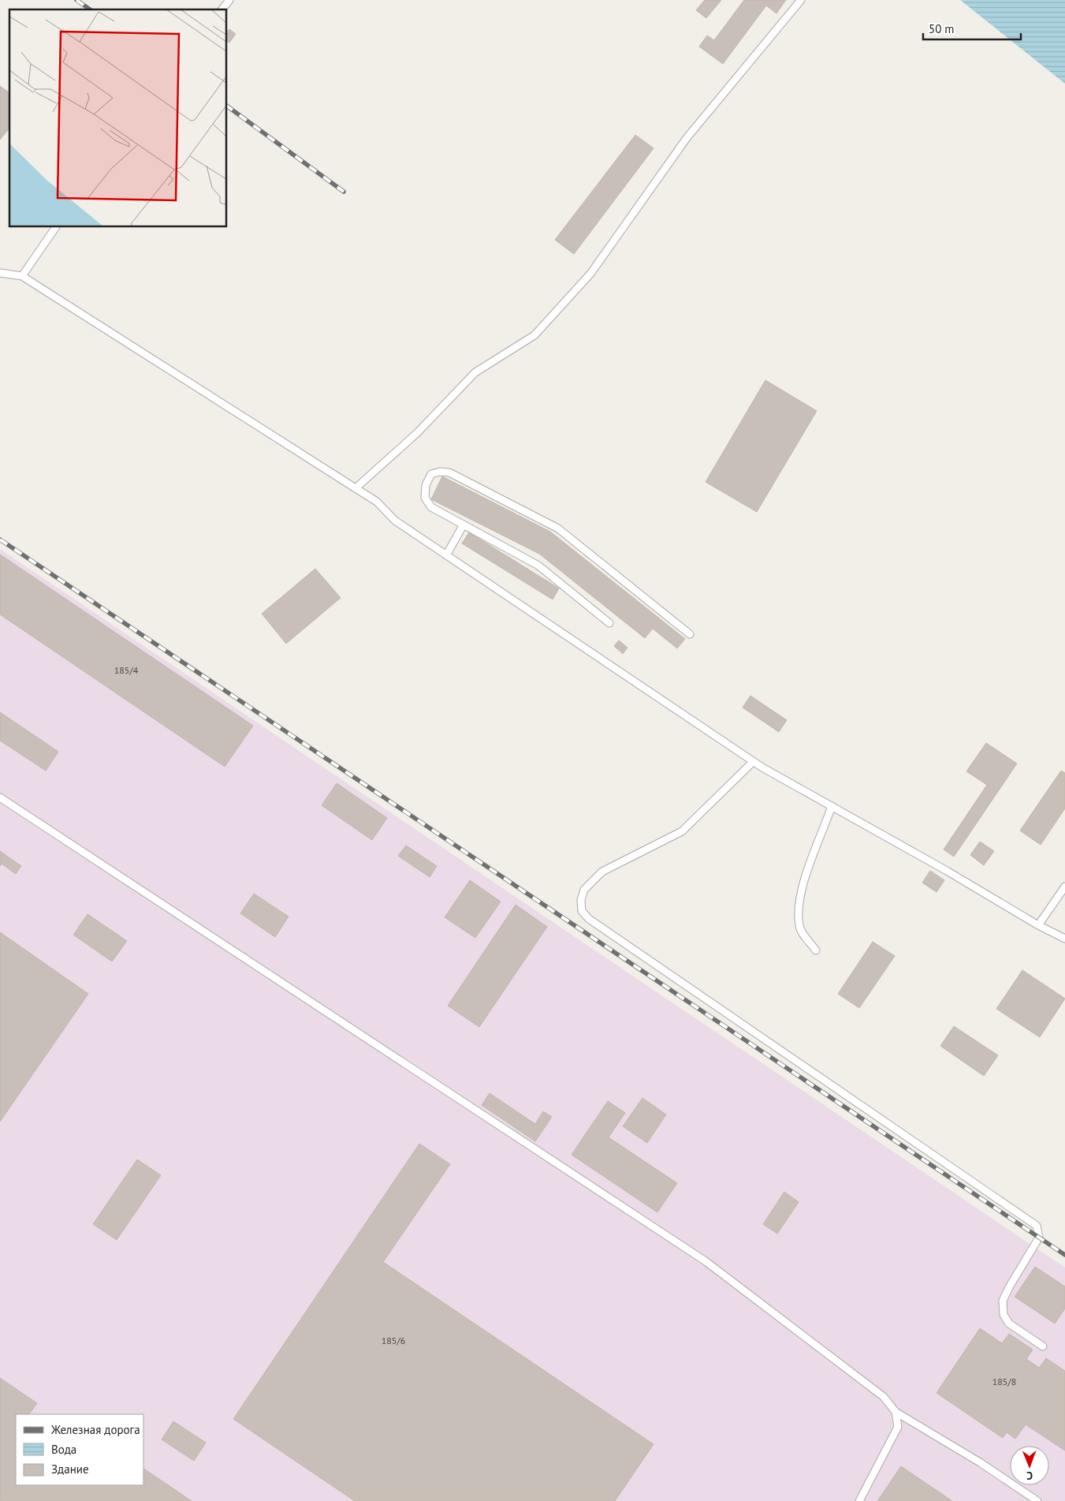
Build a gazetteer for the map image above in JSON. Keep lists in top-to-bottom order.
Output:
{
  "house_numbers": ["185/4", "185/6", "185/8"],
  "legend": ["Железная дорога", "Вода", "Здание"],
  "scale_bar": "50 m",
  "north": "bottom"
}
